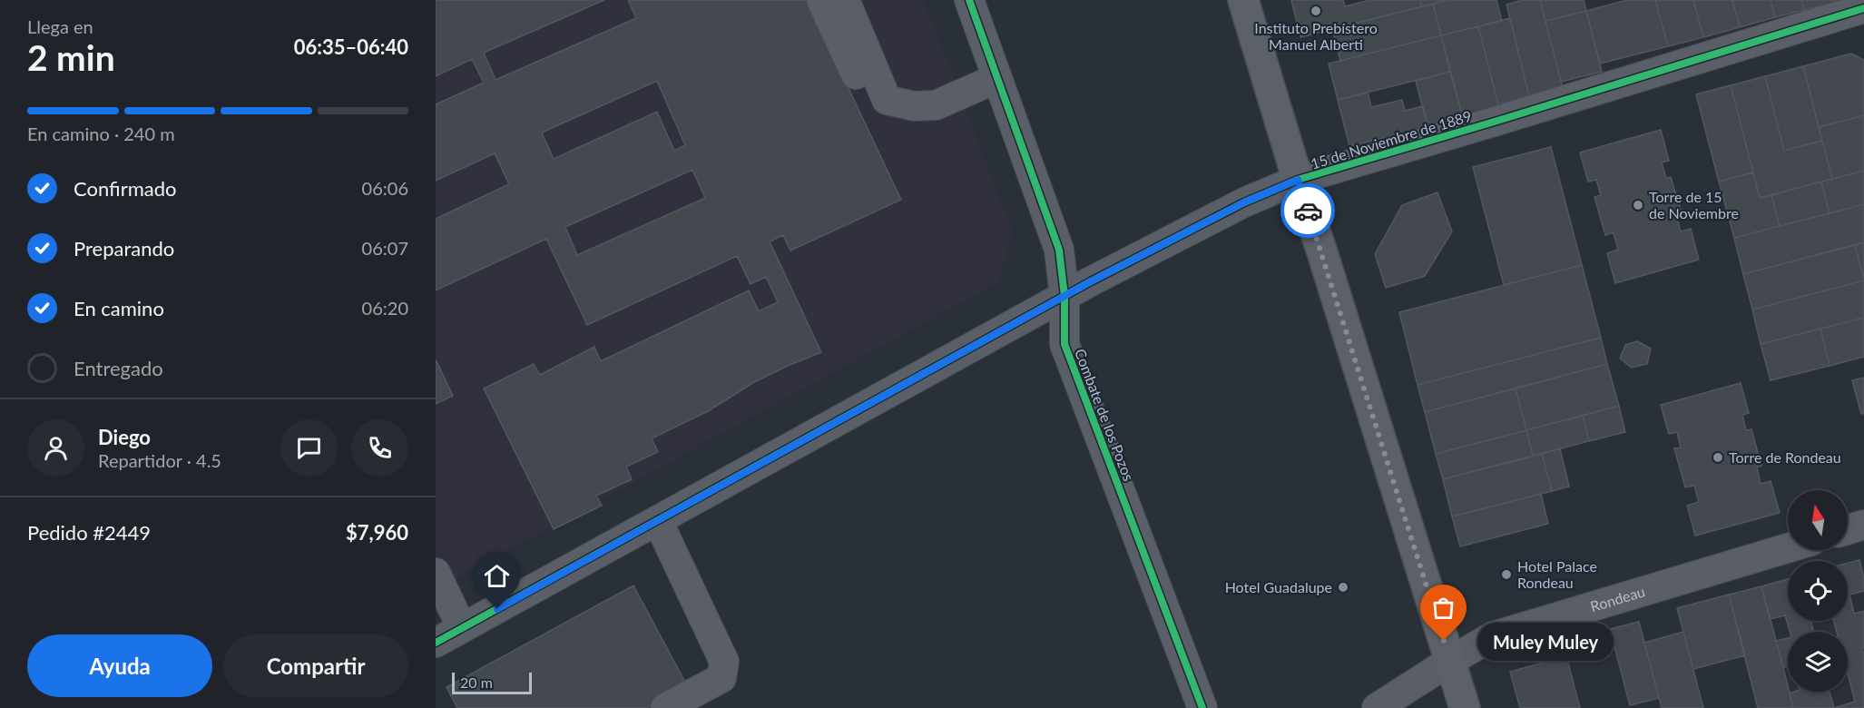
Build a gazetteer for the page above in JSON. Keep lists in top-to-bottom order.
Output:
{
  "streets": {
    "street": ["15 de Noviembre de 1889", "Combate de los Pozos", "Rondeau"]
  },
  "crossings": [
    ["15 de Noviembre de 1889", "Combate de los Pozos"]
  ],
  "places": [
    "Instituto Prebístero Manuel Alberti",
    "Torre de 15 de Noviembre",
    "Torre de Rondeau",
    "Hotel Palace Rondeau",
    "Hotel Guadalupe",
    "Muley Muley"
  ],
  "scale_bar": "20 m",
  "north": "top",
  "page": {
    "heading": ["2 min", "Llega en", "06:35–06:40"],
    "panel": [
      "Diego",
      "Repartidor · 4.5",
      "Pedido #2449",
      "$7,960"
    ],
    "bar": "En camino · 240 m",
    "list": [
      ["Confirmado", "06:06"],
      ["Preparando", "06:07"],
      ["En camino", "06:20"],
      "Entregado"
    ],
    "bubble": "Muley Muley",
    "buttons": ["Ayuda", "Compartir"],
    "scale": "20 m"
  }
}
